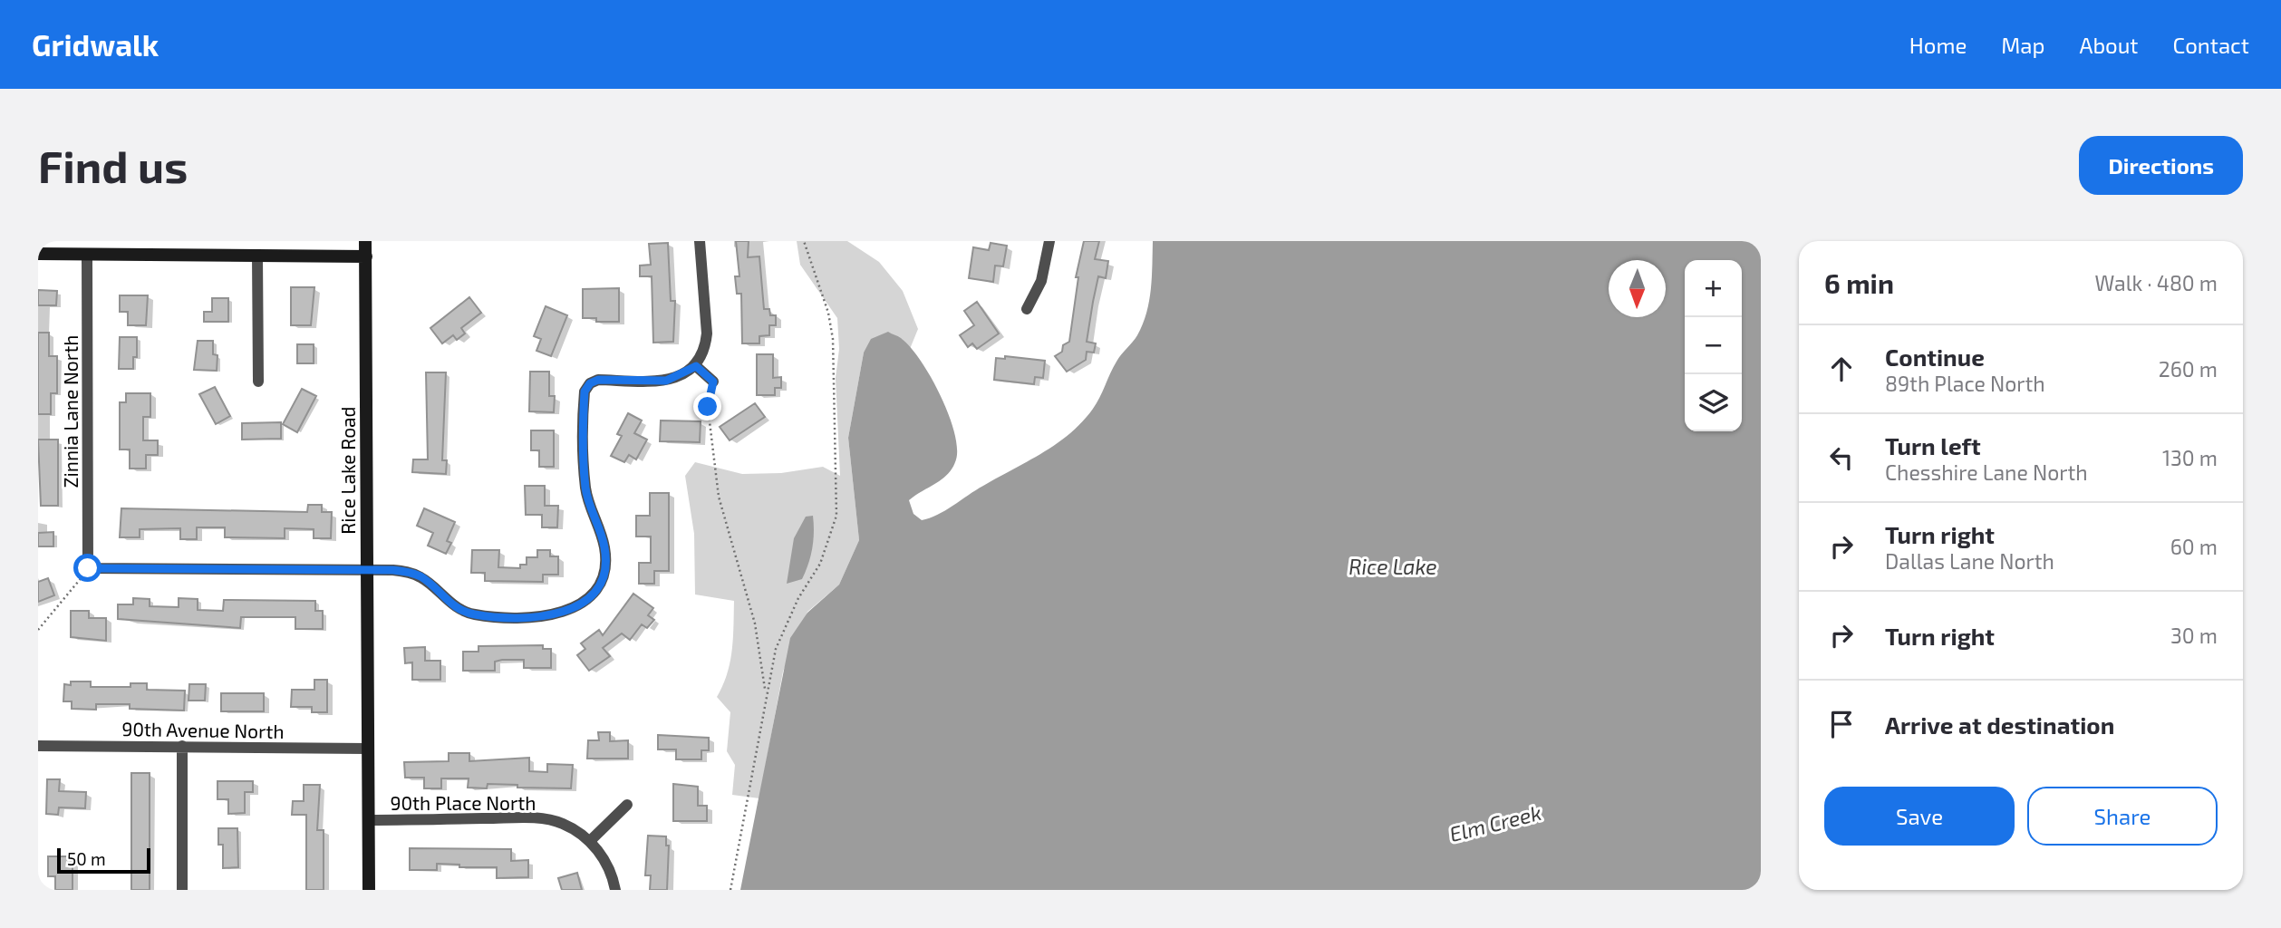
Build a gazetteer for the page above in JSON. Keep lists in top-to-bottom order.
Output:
{
  "streets": {
    "street": [
      "Zinnia Lane North",
      "Rice Lake Road",
      "90th Avenue North",
      "90th Place North"
    ]
  },
  "crossings": [
    ["Rice Lake Road", "90th Avenue North"],
    ["Rice Lake Road", "90th Place North"]
  ],
  "water": ["Rice Lake", "Elm Creek"],
  "scale_bar": "50 m",
  "north": "bottom",
  "page": {
    "header": "Gridwalk",
    "nav": [
      "Home",
      "Map",
      "About",
      "Contact"
    ],
    "buttons": [
      "Directions",
      ["Save", "Share"]
    ],
    "title": "Find us",
    "heading": ["6 min", "Walk · 480 m"],
    "map_buttons": ["+", "−"],
    "list": [
      ["Continue", "89th Place North", "260 m"],
      ["Turn left", "Chesshire Lane North", "130 m"],
      ["Turn right", "Dallas Lane North", "60 m"],
      ["Turn right", "30 m"],
      "Arrive at destination"
    ],
    "scale": "50 m"
  }
}
